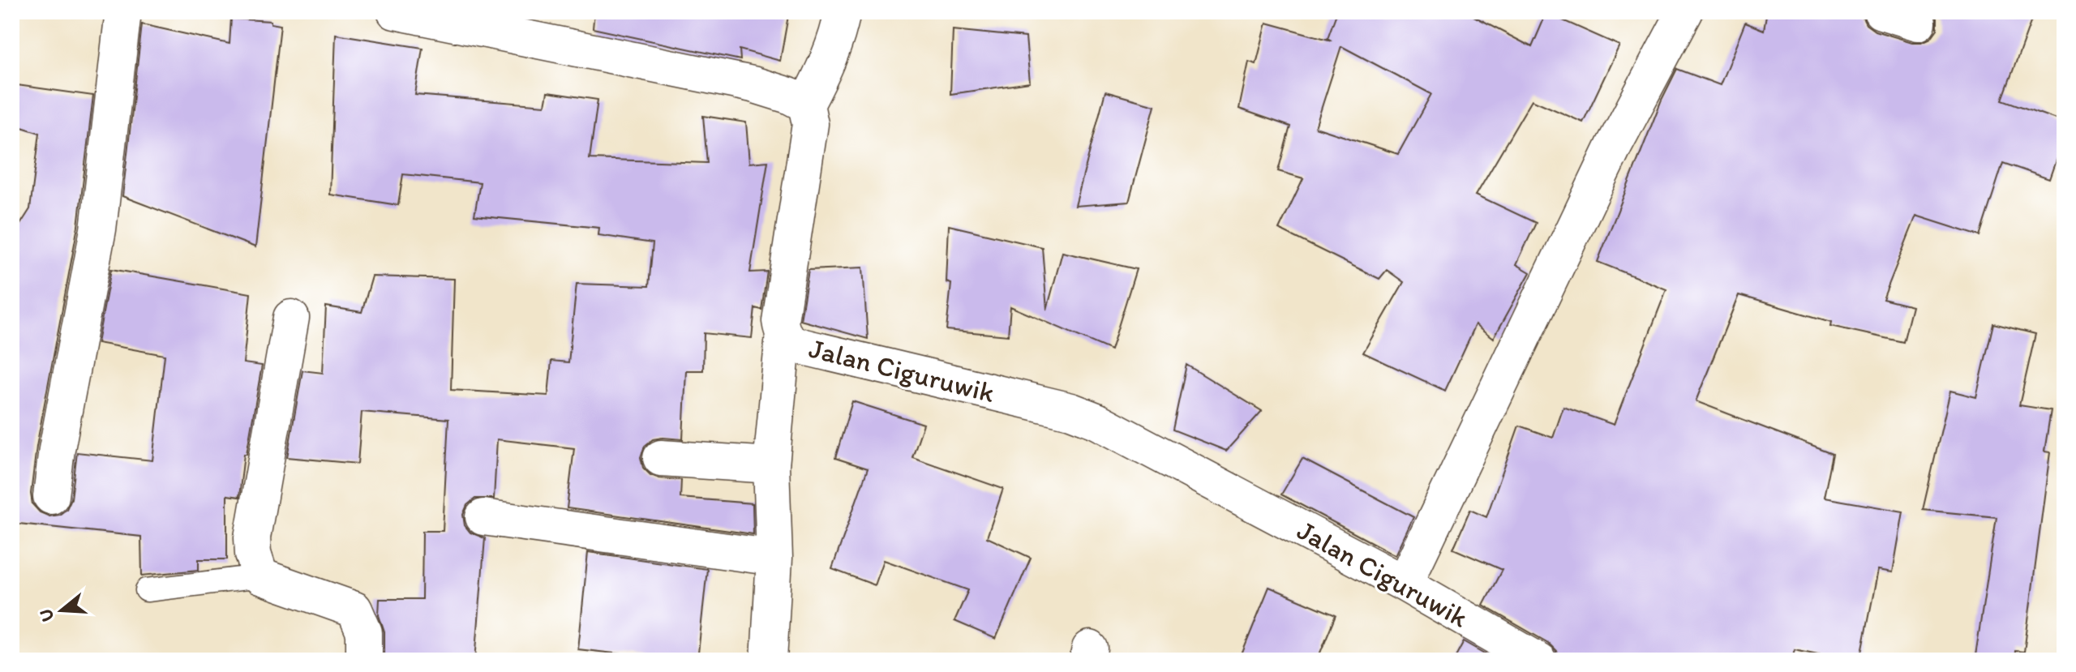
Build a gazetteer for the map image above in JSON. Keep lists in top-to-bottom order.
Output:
{
  "streets": {
    "street": ["Jalan Ciguruwik"]
  },
  "north": "left"
}
